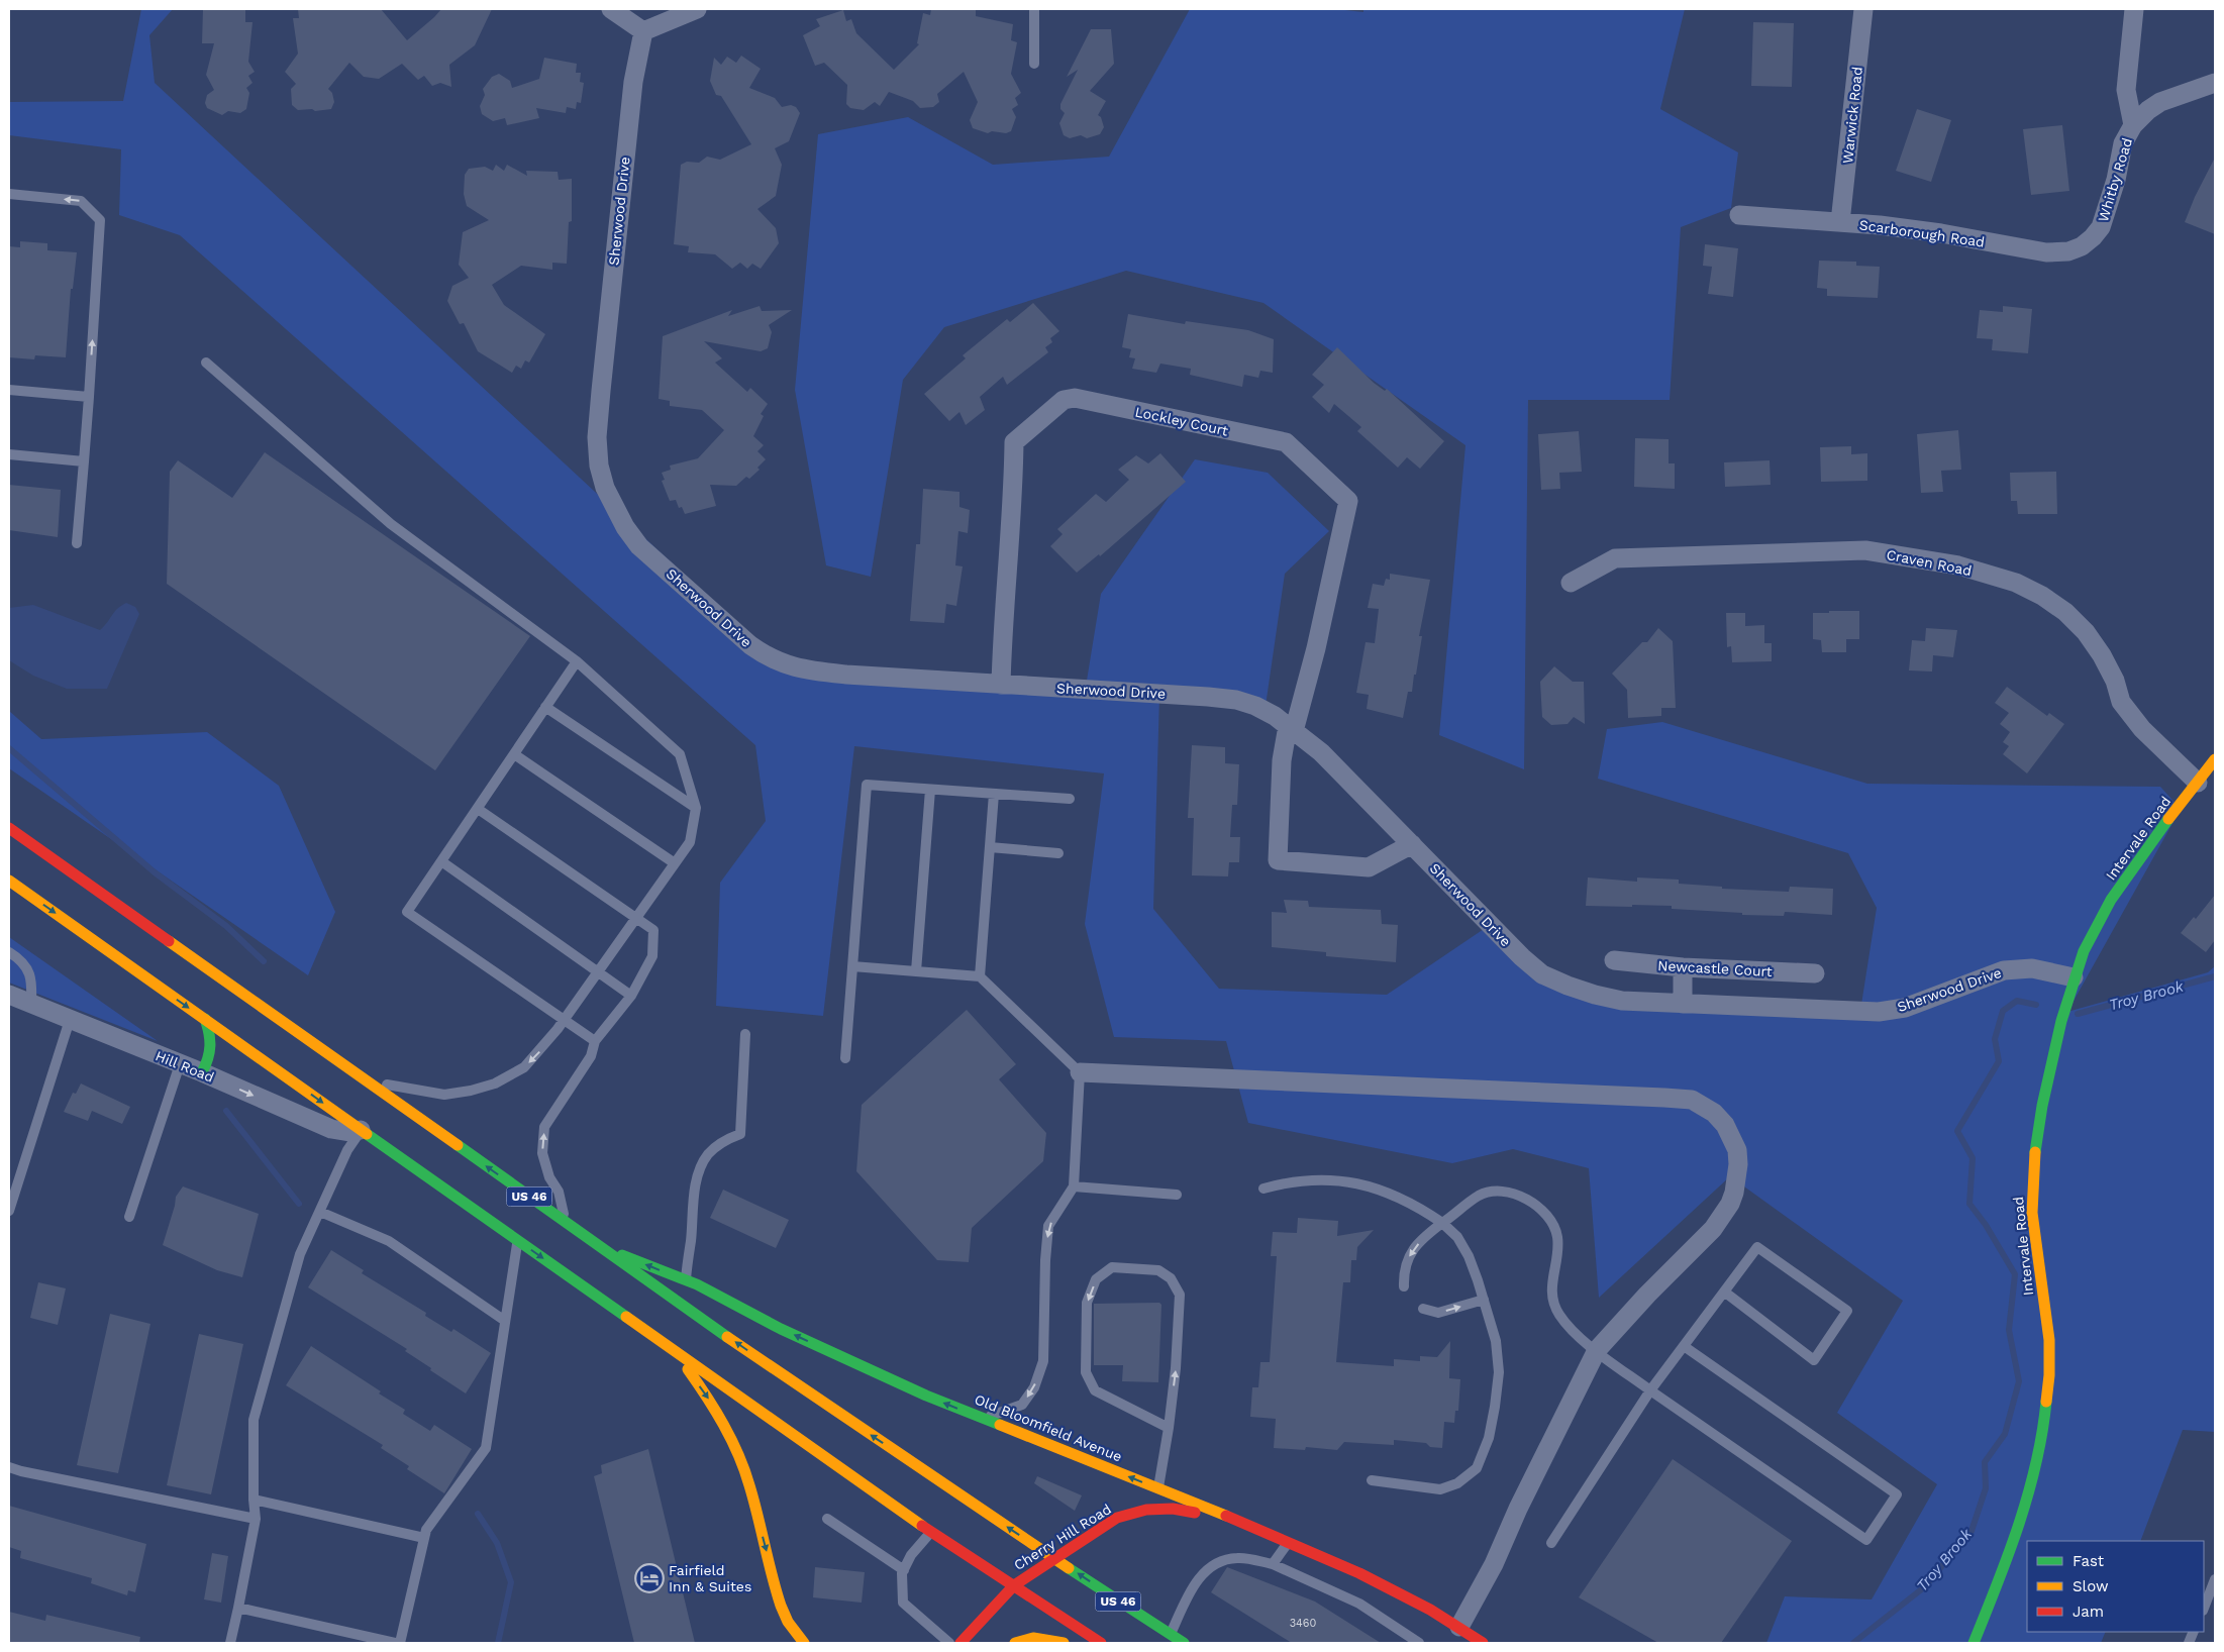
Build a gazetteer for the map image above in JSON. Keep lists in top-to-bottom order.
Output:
{
  "streets": {
    "main road": [
      "Intervale Road",
      "US 46",
      "Old Bloomfield Avenue",
      "Cherry Hill Road"
    ],
    "street": [
      "Warwick Road",
      "Whitby Road",
      "Sherwood Drive",
      "Scarborough Road",
      "Lockley Court",
      "Craven Road",
      "Newcastle Court",
      "Hill Road"
    ]
  },
  "crossings": [
    ["Warwick Road", "Scarborough Road"],
    ["Whitby Road", "Scarborough Road"],
    ["Sherwood Drive", "Lockley Court"],
    ["Sherwood Drive", "Intervale Road"],
    ["Craven Road", "Intervale Road"],
    ["US 46", "Old Bloomfield Avenue"],
    ["US 46", "Cherry Hill Road"],
    ["Old Bloomfield Avenue", "Cherry Hill Road"]
  ],
  "one_way": ["Hill Road"],
  "water": ["Troy Brook"],
  "places": {
    "hotel": ["Fairfield Inn & Suites"]
  },
  "house_numbers": ["3460"],
  "legend": ["Fast", "Slow", "Jam"]
}
